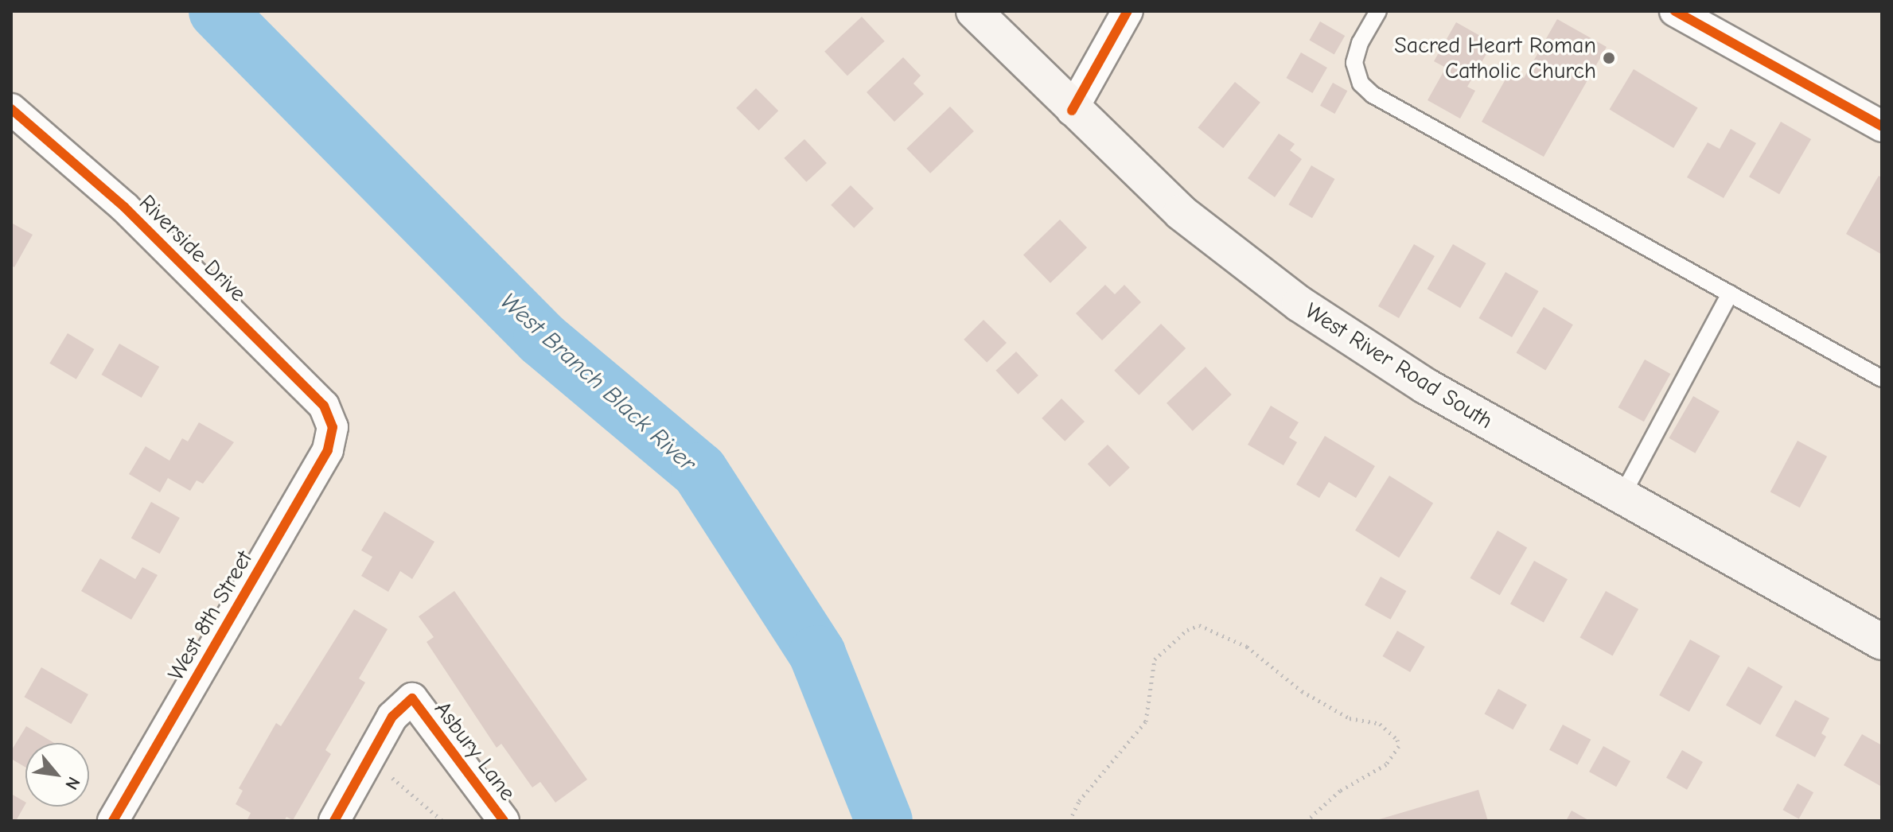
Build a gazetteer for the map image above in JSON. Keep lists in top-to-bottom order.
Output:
{
  "streets": {
    "main road": ["West River Road South"],
    "street": ["Riverside Drive", "West 8th Street", "Asbury Lane"]
  },
  "crossings": [
    ["Riverside Drive", "West 8th Street"]
  ],
  "water": ["West Branch Black River"],
  "places": ["Sacred Heart Roman Catholic Church"],
  "north": "bottom right"
}
